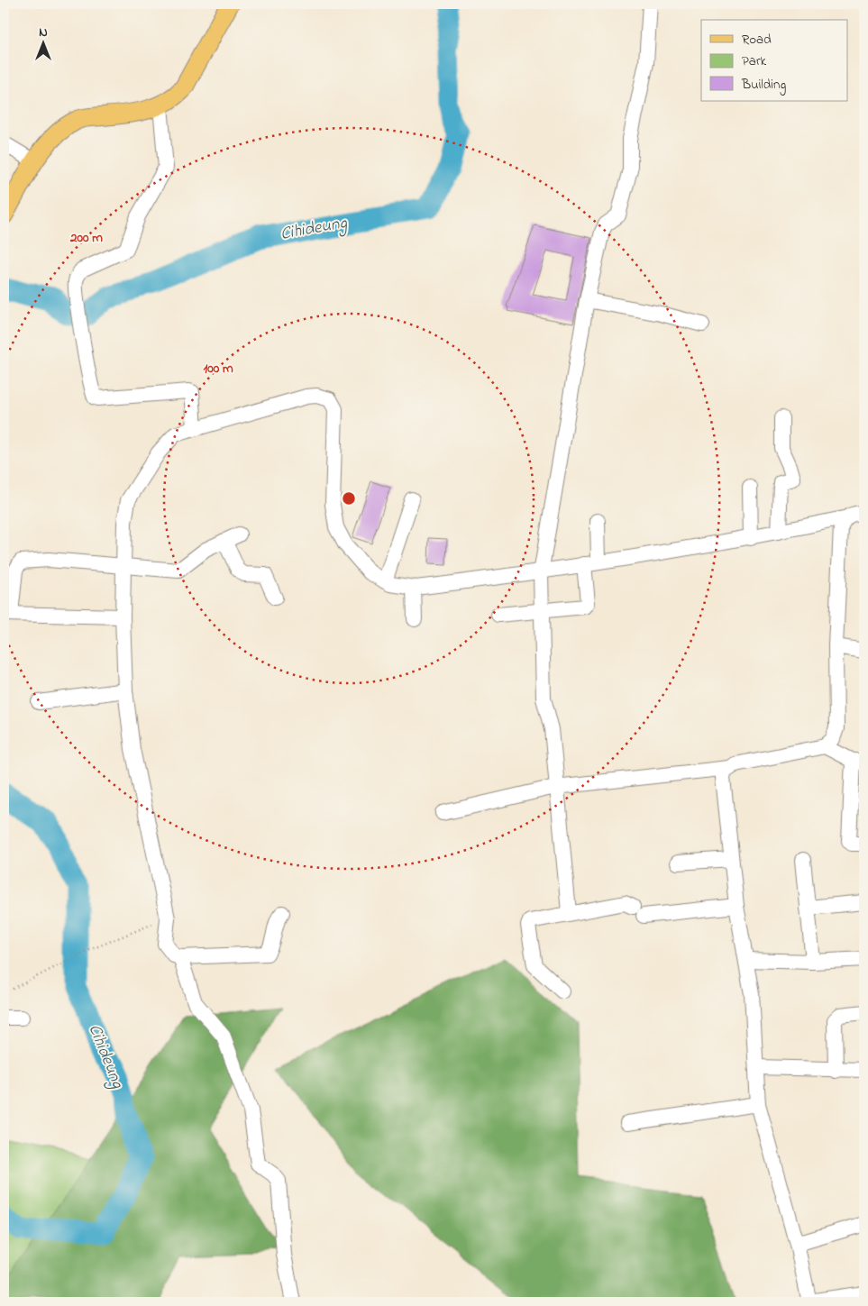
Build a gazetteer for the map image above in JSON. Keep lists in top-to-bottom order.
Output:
{
  "water": ["Cihideung"],
  "legend": ["Road", "Park", "Building"],
  "north": "top",
  "rings": ["200 m", "100 m"]
}
